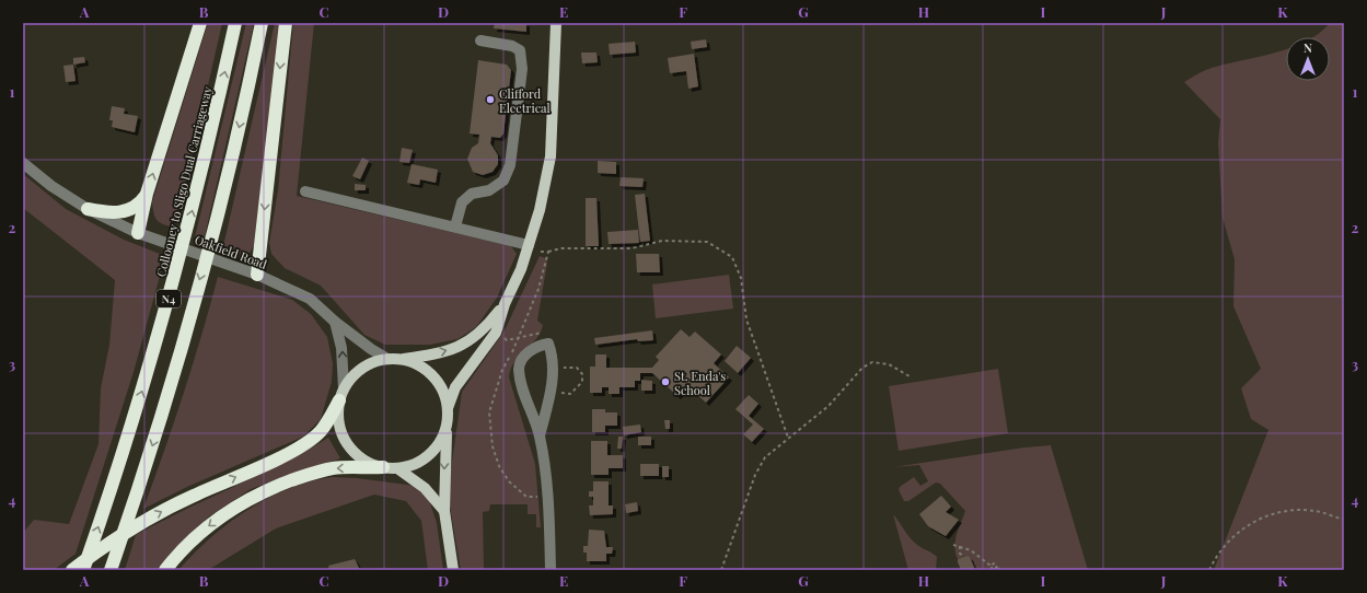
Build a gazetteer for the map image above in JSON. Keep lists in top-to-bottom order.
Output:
{
  "streets": {
    "highway": ["Collooney to Sligo Dual Carriageway", "N4"],
    "street": ["Oakfield Road"]
  },
  "places": ["Clifford Electrical", "St. Enda's School"],
  "north": "top",
  "grid": {
    "columns": [
      "A",
      "B",
      "C",
      "D",
      "E",
      "F",
      "G",
      "H",
      "I",
      "J",
      "K"
    ],
    "rows": [
      "1",
      "2",
      "3",
      "4"
    ]
  }
}
